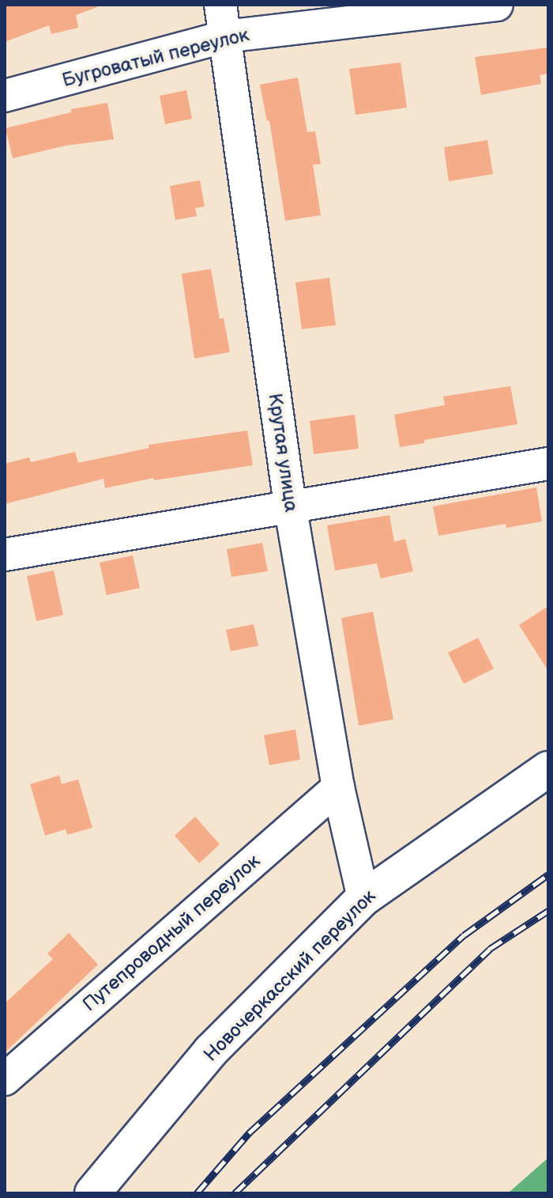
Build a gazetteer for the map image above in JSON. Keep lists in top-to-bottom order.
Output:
{
  "streets": {
    "main road": ["Новочеркасский переулок"],
    "street": ["Бугроватый переулок", "Крутая улица", "Путепроводный переулок"]
  },
  "crossings": [
    ["Бугроватый переулок", "Крутая улица"],
    ["Крутая улица", "Путепроводный переулок"],
    ["Крутая улица", "Новочеркасский переулок"]
  ]
}
